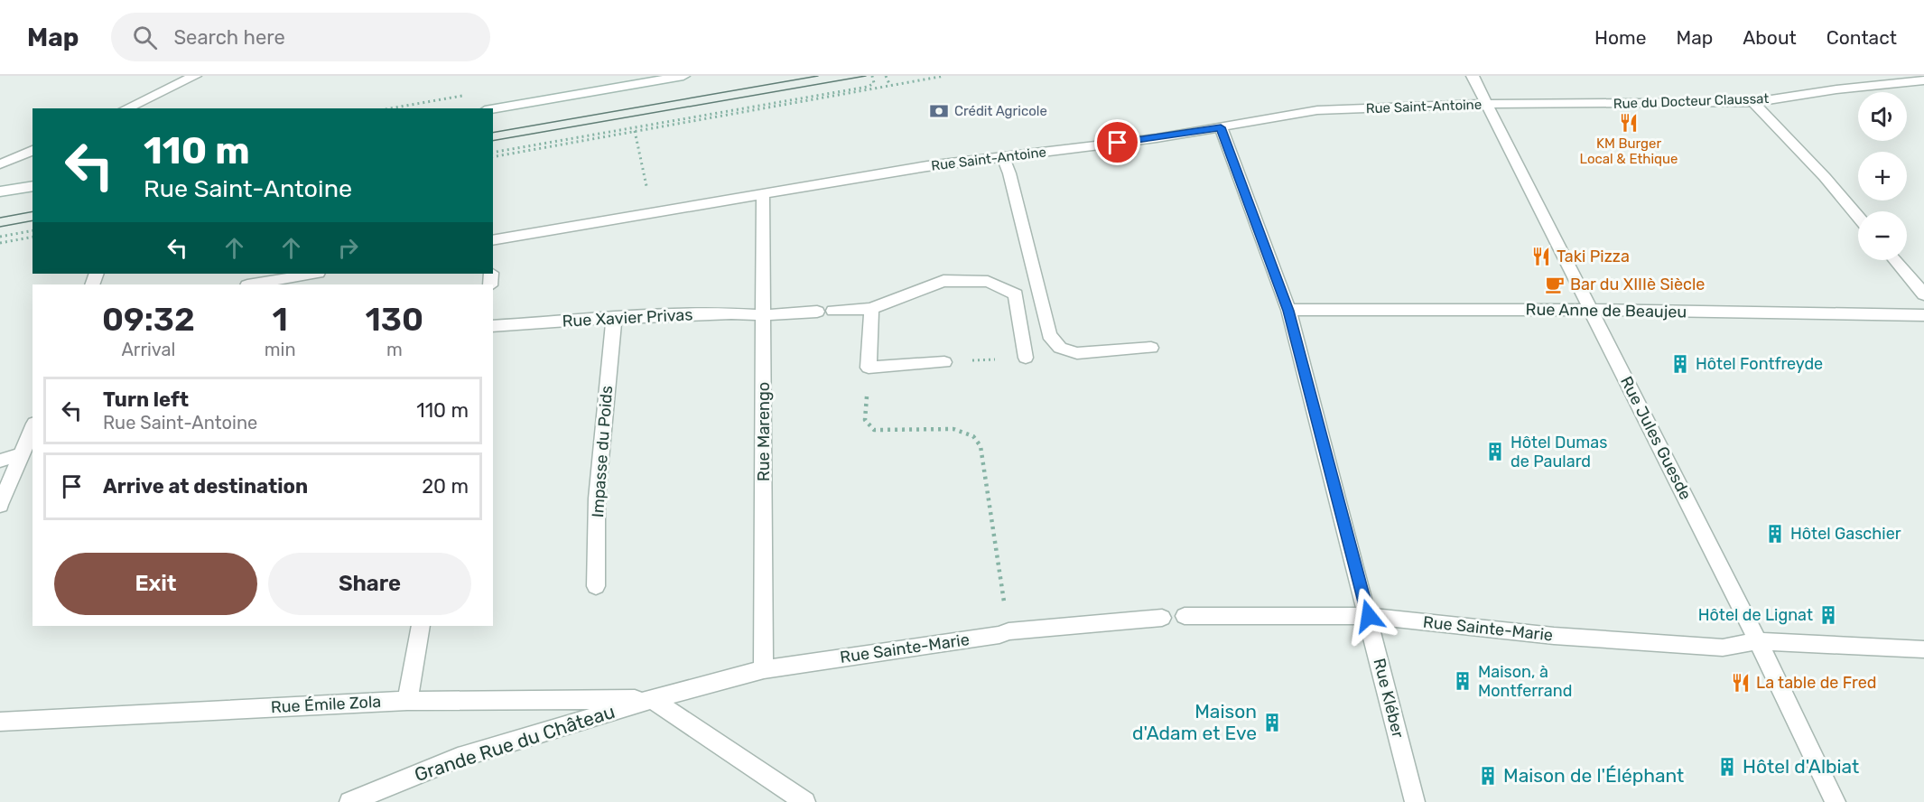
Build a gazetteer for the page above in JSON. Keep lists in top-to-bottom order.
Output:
{
  "streets": {
    "street": [
      "Rue du Docteur Claussat",
      "Rue Saint-Antoine",
      "Rue Anne de Beaujeu",
      "Rue Xavier Privas",
      "Rue Marengo",
      "Rue Jules Guesde",
      "Impasse du Poids",
      "Rue Sainte-Marie",
      "Rue Kléber",
      "Rue Émile Zola",
      "Grande Rue du Château"
    ]
  },
  "crossings": [
    ["Rue du Docteur Claussat", "Rue Saint-Antoine"],
    ["Rue du Docteur Claussat", "Rue Jules Guesde"],
    ["Rue Saint-Antoine", "Rue Marengo"],
    ["Rue Saint-Antoine", "Rue Jules Guesde"],
    ["Rue Saint-Antoine", "Rue Kléber"],
    ["Rue Anne de Beaujeu", "Rue Jules Guesde"],
    ["Rue Anne de Beaujeu", "Rue Kléber"],
    ["Rue Xavier Privas", "Rue Marengo"],
    ["Rue Xavier Privas", "Impasse du Poids"],
    ["Rue Marengo", "Rue Sainte-Marie"],
    ["Rue Jules Guesde", "Rue Sainte-Marie"],
    ["Rue Sainte-Marie", "Rue Kléber"],
    ["Rue Sainte-Marie", "Rue Émile Zola"],
    ["Rue Sainte-Marie", "Grande Rue du Château"],
    ["Rue Émile Zola", "Grande Rue du Château"]
  ],
  "places": {
    "bank": ["Crédit Agricole"],
    "restaurant": ["KM Burger Local & Ethique", "Taki Pizza", "La table de Fred"],
    "cafe": ["Bar du XIIIè Siècle"],
    "building": [
      "Hôtel Fontfreyde",
      "Hôtel Dumas de Paulard",
      "Hôtel Gaschier",
      "Hôtel de Lignat",
      "Maison, à Montferrand",
      "Maison d'Adam et Eve",
      "Hôtel d'Albiat",
      "Maison de l'Éléphant"
    ]
  },
  "page": {
    "header": "Map",
    "search": "Search here",
    "nav": [
      "Home",
      "Map",
      "About",
      "Contact"
    ],
    "map_buttons": ["+", "−"],
    "turn": ["110 m", "Rue Saint-Antoine"],
    "eta": [
      "09:32",
      "Arrival",
      "1",
      "min",
      "130",
      "m"
    ],
    "list": [
      {
        "name": "Turn left",
        "note": "Rue Saint-Antoine",
        "value": "110 m"
      },
      {
        "name": "Arrive at destination",
        "value": "20 m"
      }
    ],
    "buttons": ["Exit", "Share"]
  }
}
